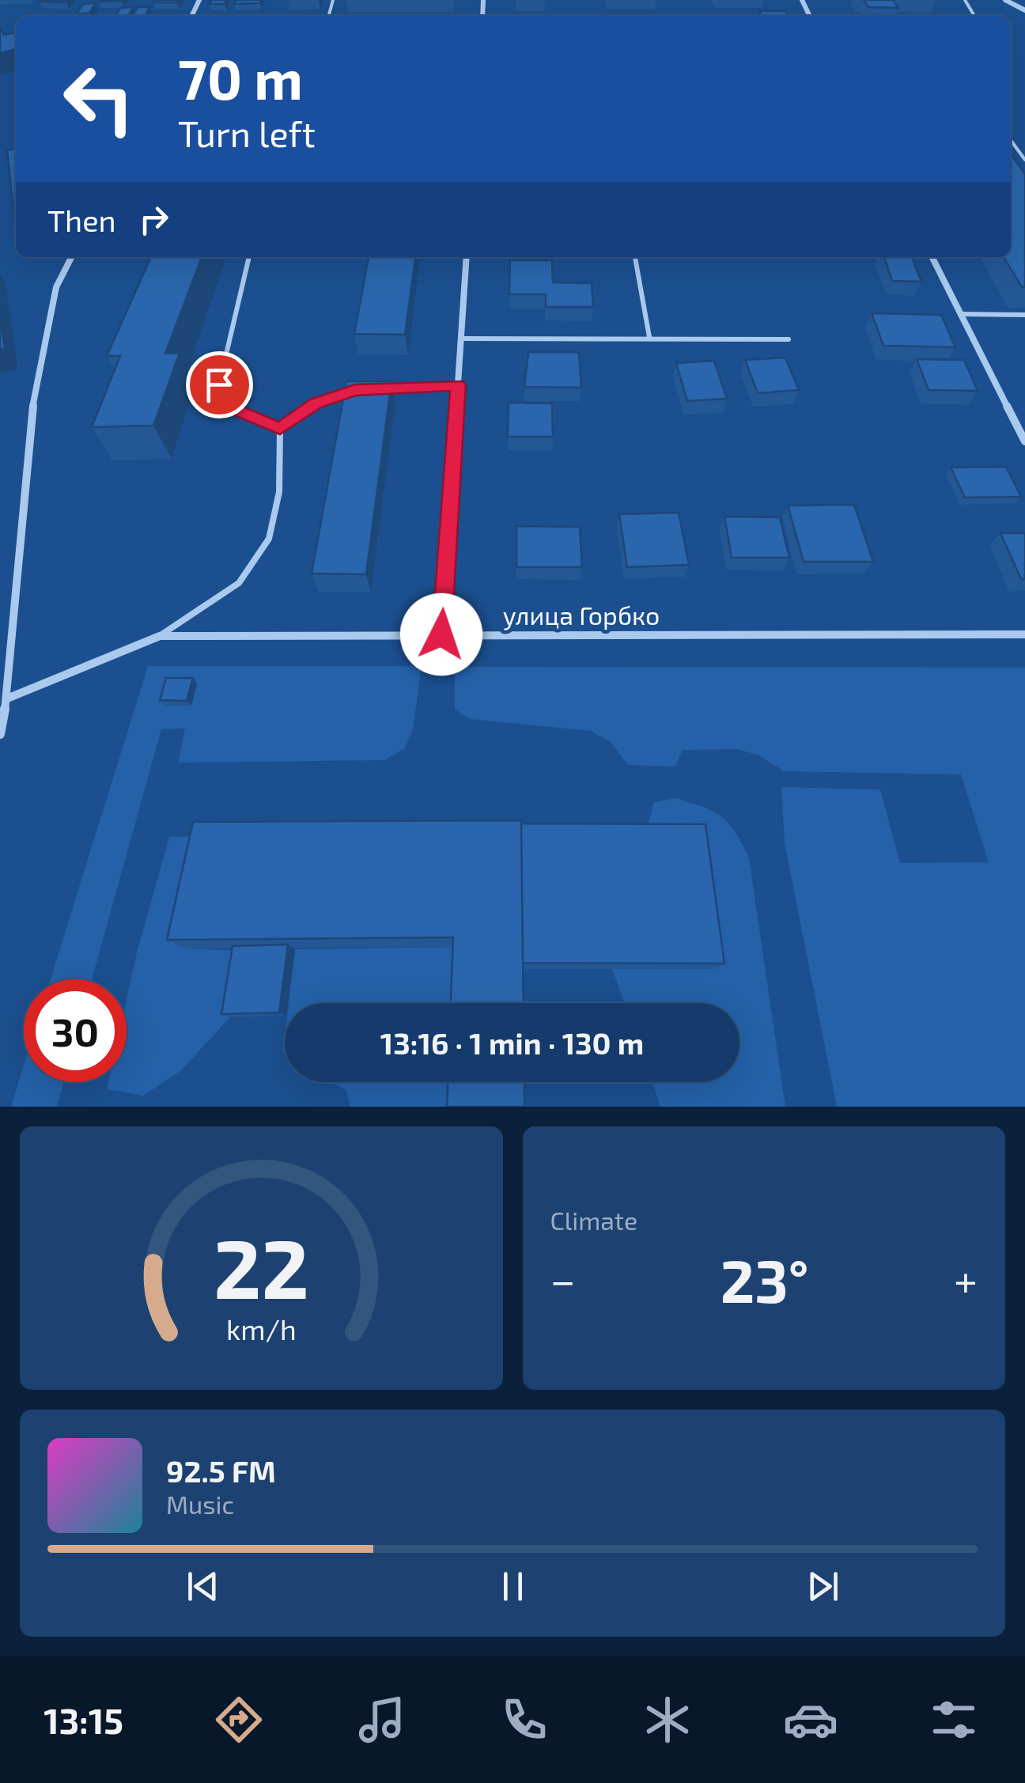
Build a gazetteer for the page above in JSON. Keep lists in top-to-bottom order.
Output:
{
  "streets": {
    "street": ["улица Горбко"]
  },
  "page": {
    "turn": ["70 m", "Turn left"],
    "then": "Then",
    "limit": "30",
    "trip": "13:16 · 1 min · 130 m",
    "tile": "Climate",
    "heat": ["−", "23°", "+"],
    "song": ["92.5 FM", "Music"],
    "tabs": "13:15",
    "gauge": ["22", "km/h"]
  }
}
